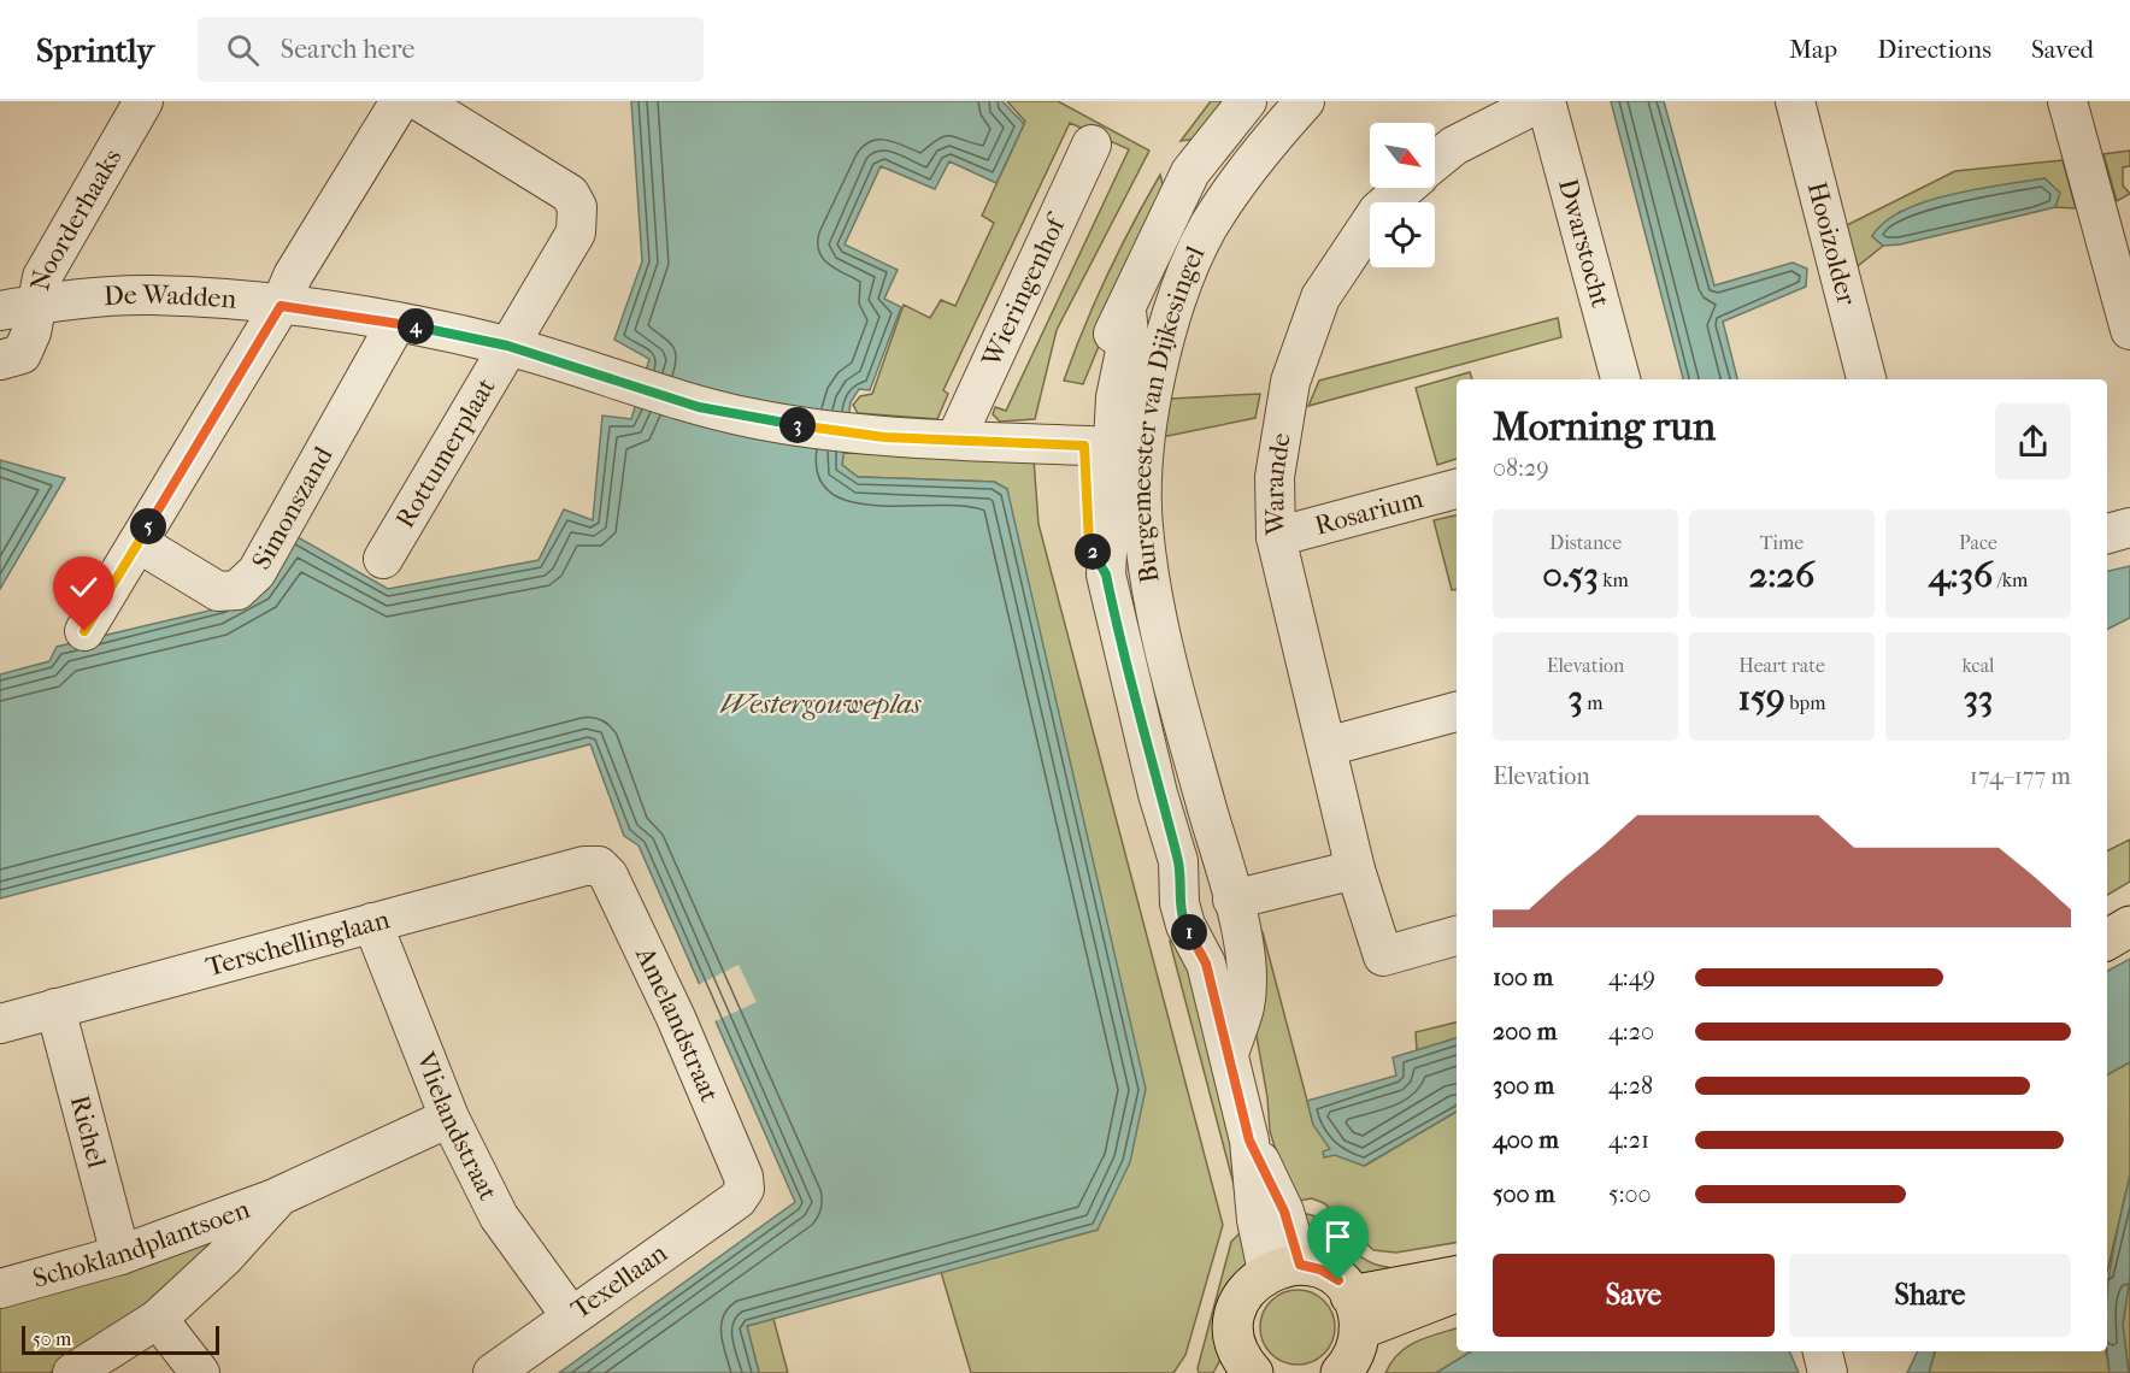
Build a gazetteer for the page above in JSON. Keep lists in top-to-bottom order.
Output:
{
  "streets": {
    "street": [
      "Noorderhaaks",
      "Dwarstocht",
      "Hooizolder",
      "Wieringenhof",
      "De Wadden",
      "Burgemeester van Dijkesingel",
      "Rottumerplaat",
      "Warande",
      "Simonszand",
      "Rosarium",
      "Terschellinglaan",
      "Amelandstraat",
      "Vlielandstraat",
      "Richel",
      "Schoklandplantsoen",
      "Texellaan"
    ]
  },
  "crossings": [
    ["Noorderhaaks", "De Wadden"],
    ["Dwarstocht", "Warande"],
    ["Wieringenhof", "De Wadden"],
    ["De Wadden", "Burgemeester van Dijkesingel"],
    ["De Wadden", "Rottumerplaat"],
    ["De Wadden", "Simonszand"],
    ["Warande", "Rosarium"],
    ["Terschellinglaan", "Amelandstraat"],
    ["Terschellinglaan", "Vlielandstraat"],
    ["Terschellinglaan", "Richel"],
    ["Amelandstraat", "Texellaan"],
    ["Vlielandstraat", "Schoklandplantsoen"],
    ["Vlielandstraat", "Texellaan"],
    ["Richel", "Schoklandplantsoen"]
  ],
  "water": ["Westergouweplas"],
  "scale_bar": "50 m",
  "north": "bottom right",
  "page": {
    "header": "Sprintly",
    "search": "Search here",
    "nav": ["Map", "Directions", "Saved"],
    "pins": [
      "4",
      "3",
      "5",
      "2",
      "1"
    ],
    "heading": ["Morning run", "08:29"],
    "stats": [
      ["Distance", "0.53 km"],
      ["Time", "2:26"],
      ["Pace", "4:36 /km"],
      ["Elevation", "3 m"],
      ["Heart rate", "159 bpm"],
      ["kcal", "33"]
    ],
    "chart": ["Elevation", "174–177 m"],
    "list": [
      {
        "name": "100 m",
        "note": "4:49"
      },
      {
        "name": "200 m",
        "note": "4:20"
      },
      {
        "name": "300 m",
        "note": "4:28"
      },
      {
        "name": "400 m",
        "note": "4:21"
      },
      {
        "name": "500 m",
        "note": "5:00"
      }
    ],
    "buttons": ["Save", "Share"],
    "scale": "50 m"
  }
}
